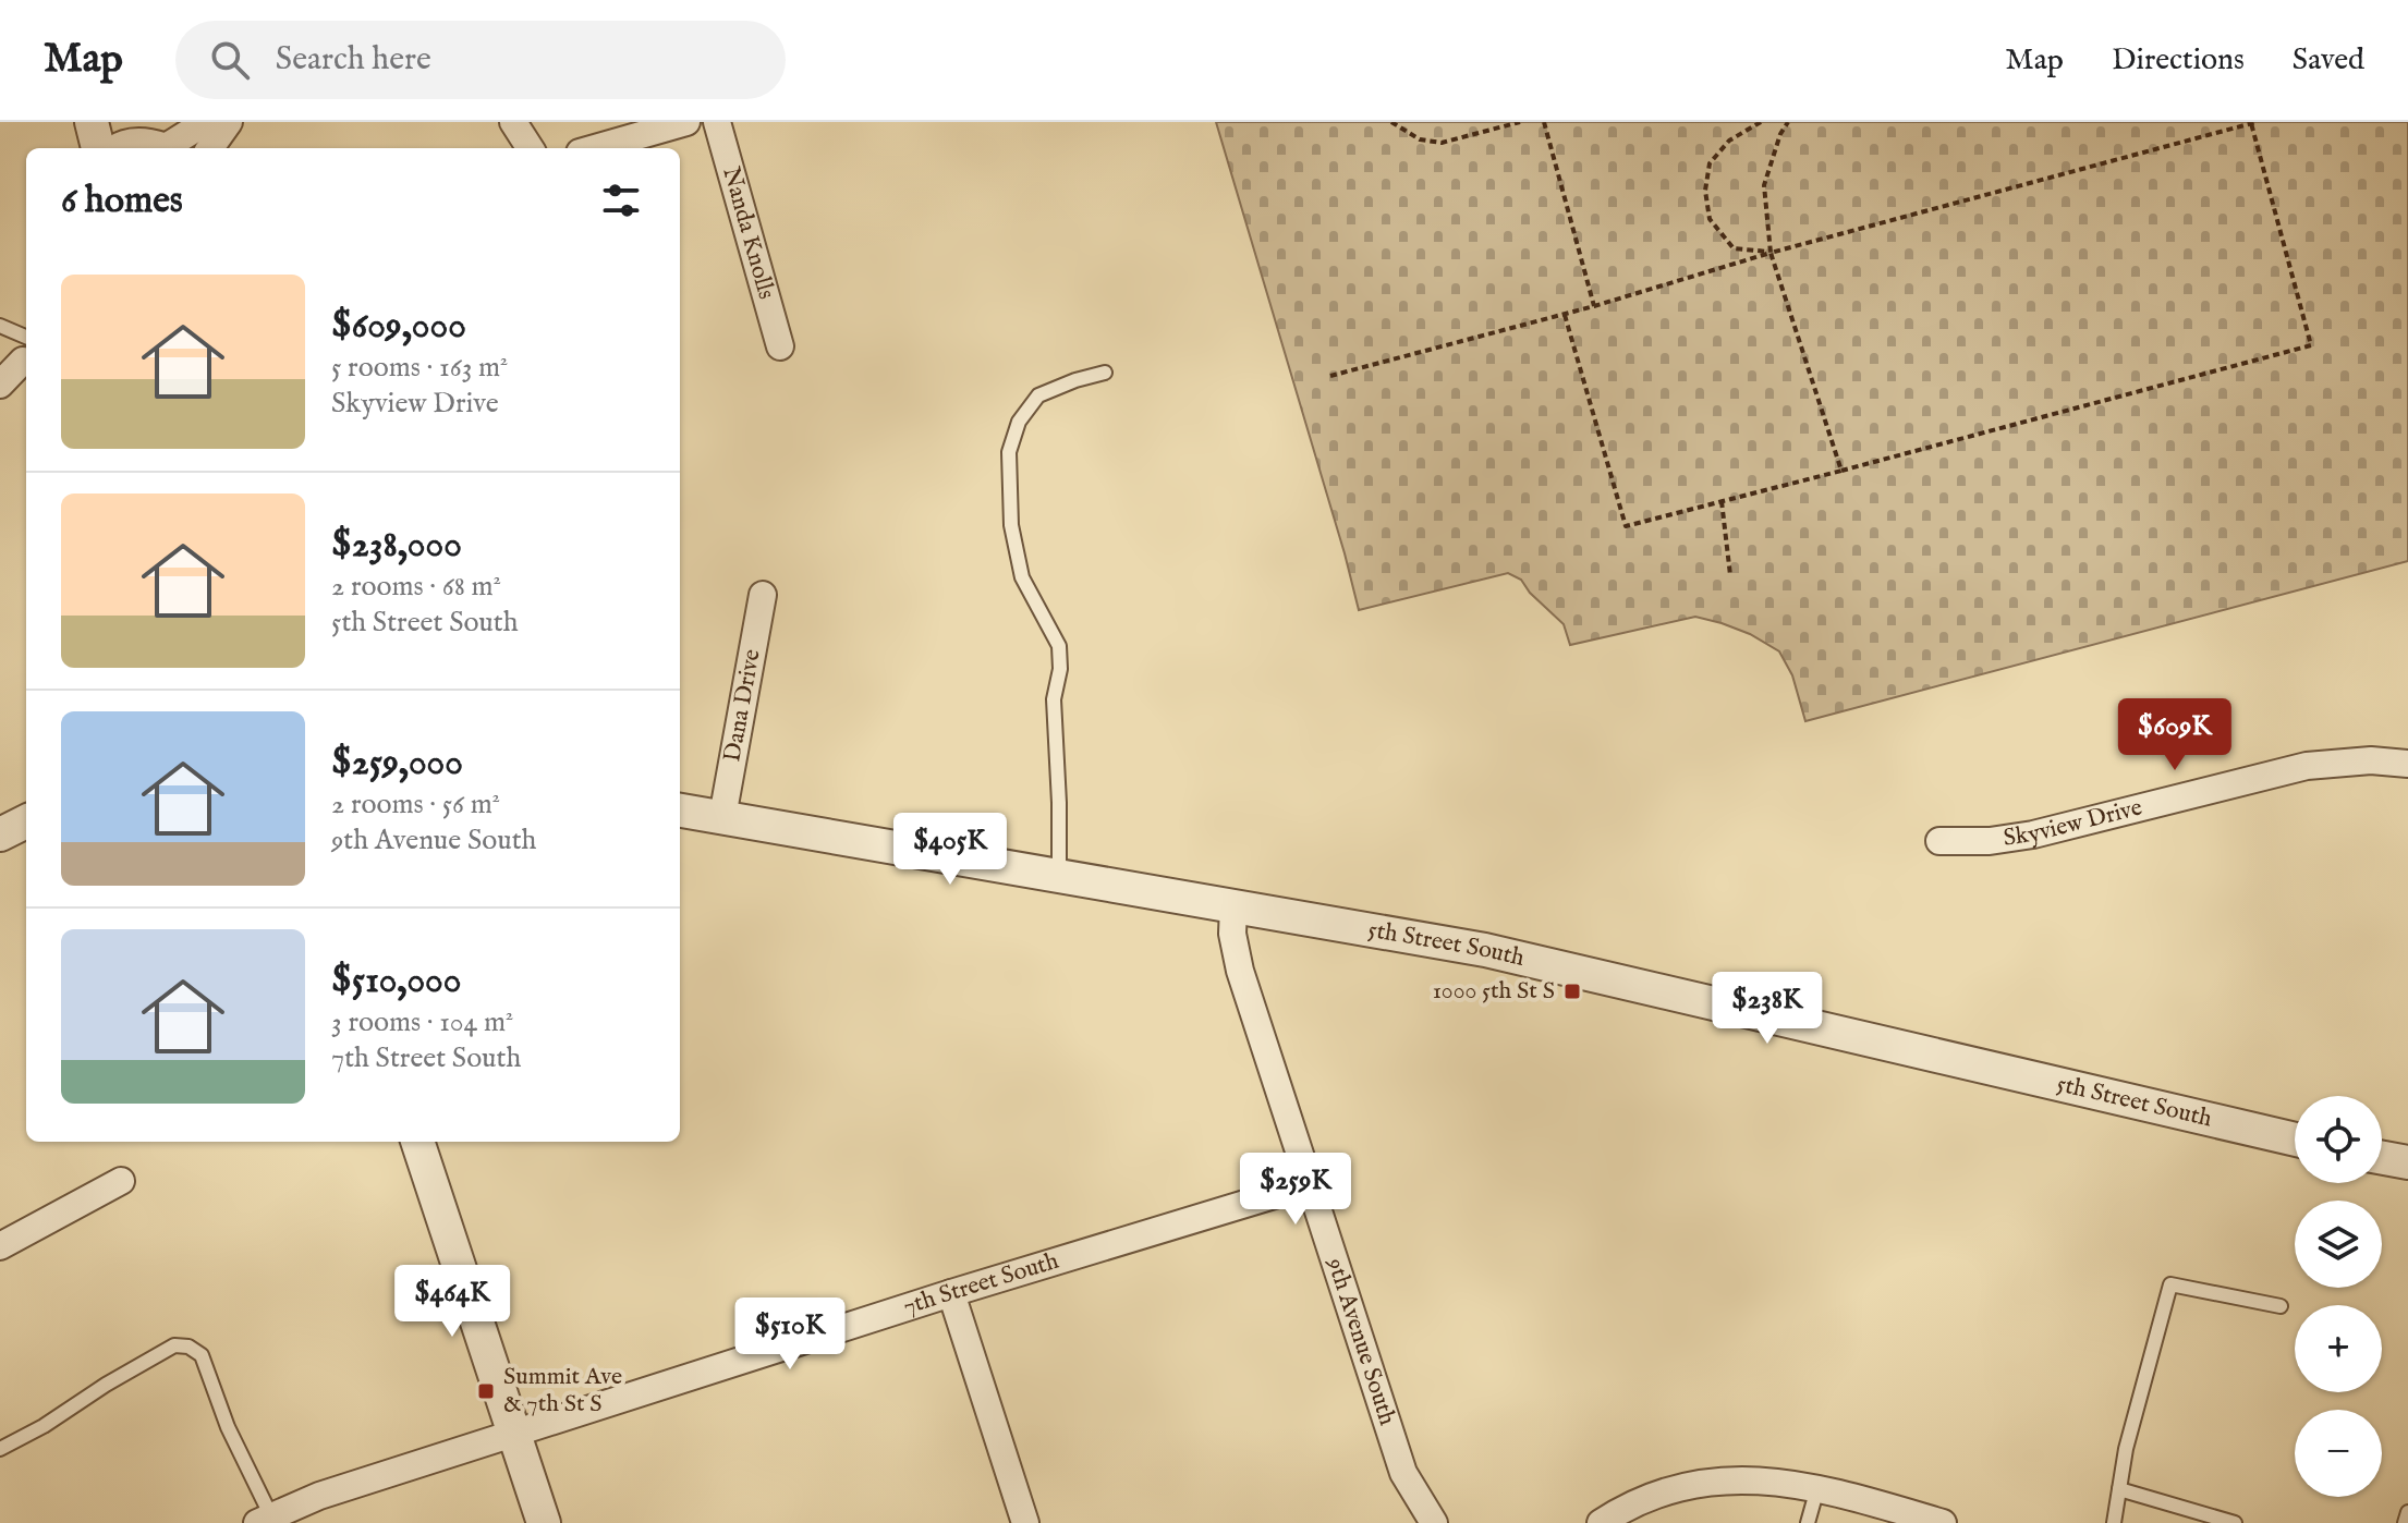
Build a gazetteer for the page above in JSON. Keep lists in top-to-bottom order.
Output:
{
  "streets": {
    "street": [
      "Nanda Knolls",
      "Dana Drive",
      "Skyview Drive",
      "5th Street South",
      "7th Street South",
      "9th Avenue South"
    ]
  },
  "crossings": [
    ["Dana Drive", "5th Street South"],
    ["5th Street South", "9th Avenue South"],
    ["7th Street South", "9th Avenue South"]
  ],
  "places": {
    "transit": ["1000 5th St S", "Summit Ave & 7th St S"]
  },
  "page": {
    "header": "Map",
    "search": "Search here",
    "nav": ["Map", "Directions", "Saved"],
    "heading": "6 homes",
    "list": [
      {
        "name": "$609,000",
        "note": "5 rooms · 163 m² · Skyview Drive"
      },
      {
        "name": "$238,000",
        "note": "2 rooms · 68 m² · 5th Street South"
      },
      {
        "name": "$259,000",
        "note": "2 rooms · 56 m² · 9th Avenue South"
      },
      {
        "name": "$510,000",
        "note": "3 rooms · 104 m² · 7th Street South"
      }
    ],
    "price": [
      "$609K",
      "$405K",
      "$238K",
      "$259K",
      "$464K",
      "$510K"
    ],
    "map_buttons": ["+", "−"]
  }
}
